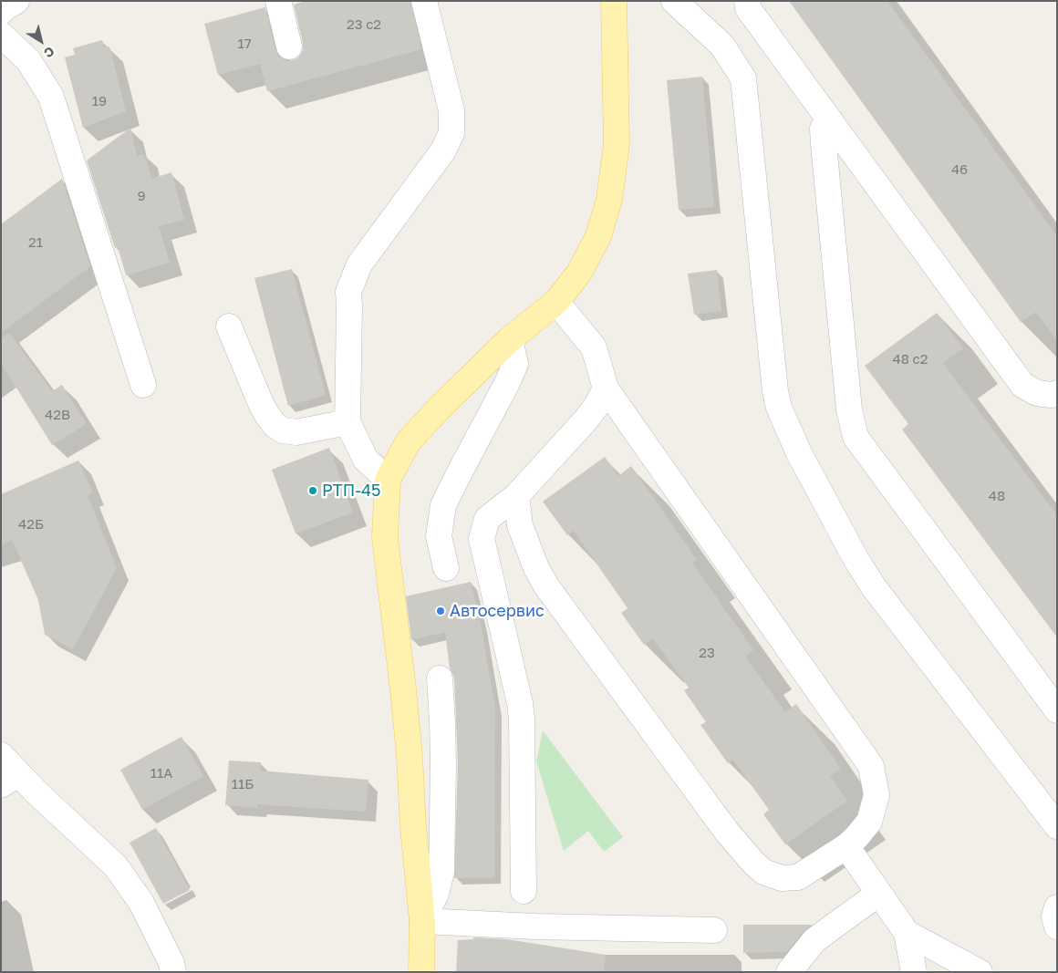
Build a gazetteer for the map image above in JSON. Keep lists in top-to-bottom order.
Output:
{
  "places": ["РТП-45", "Автосервис"],
  "house_numbers": [
    "23 с2",
    "17",
    "19",
    "46",
    "9",
    "21",
    "48 с2",
    "42В",
    "48",
    "42Б",
    "23",
    "11А",
    "11Б"
  ],
  "north": "bottom right"
}
